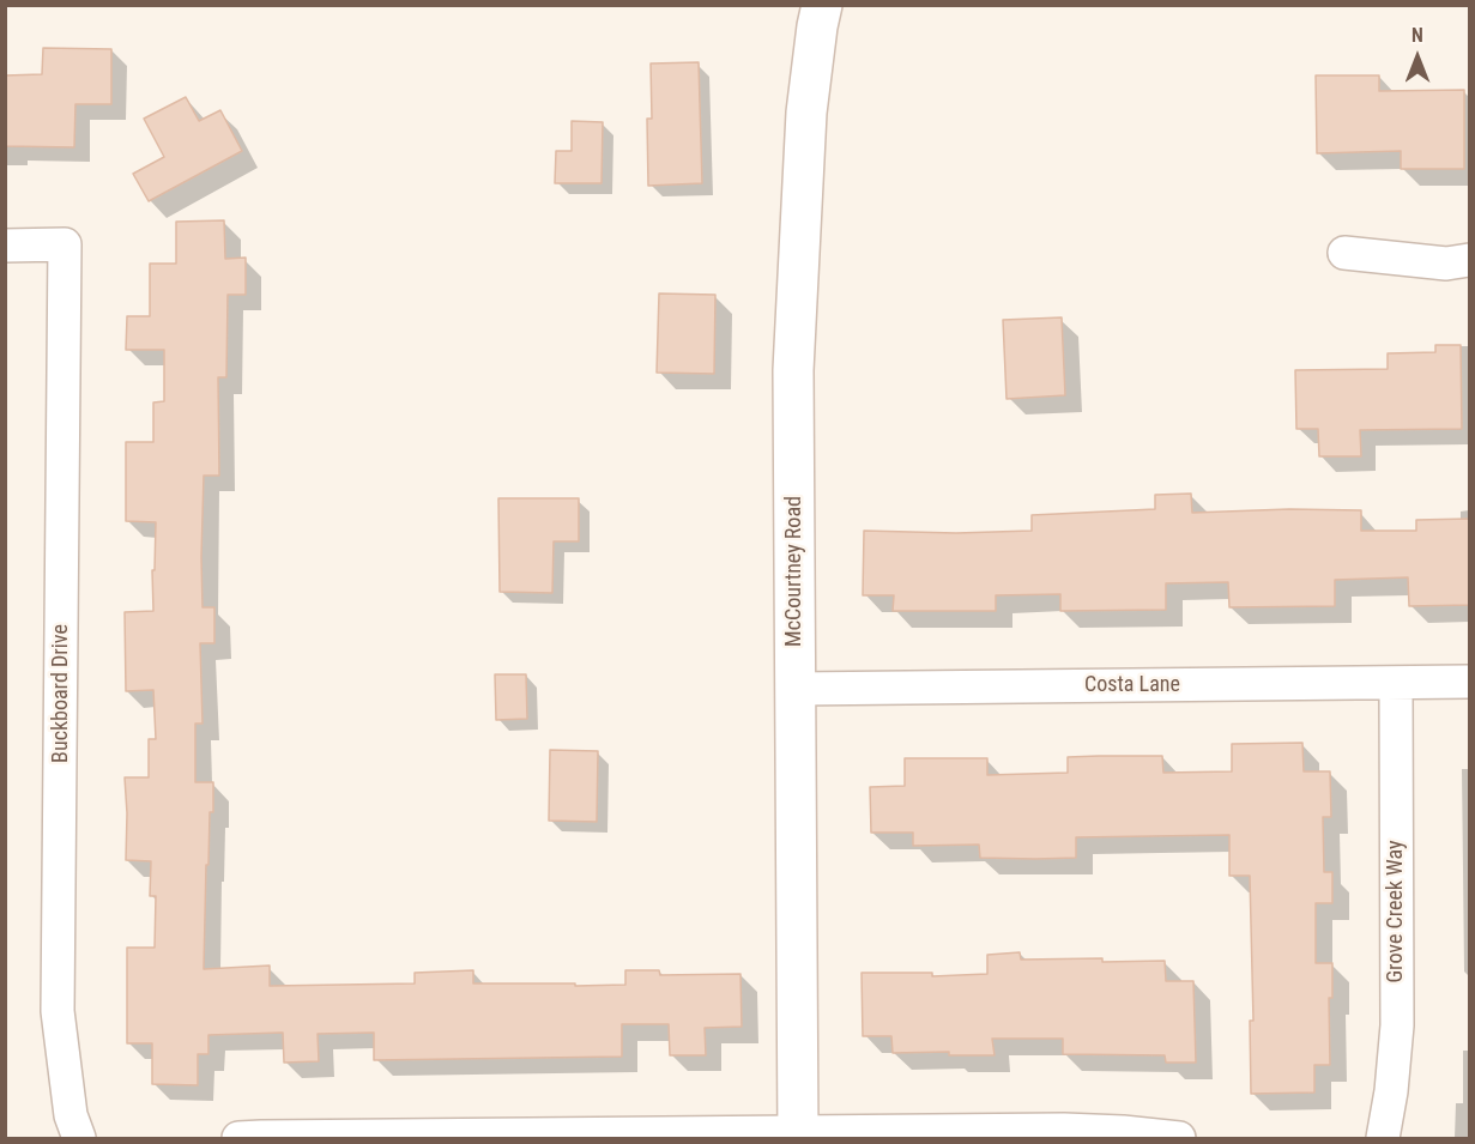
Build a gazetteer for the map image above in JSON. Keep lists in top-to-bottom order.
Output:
{
  "streets": {
    "street": [
      "McCourtney Road",
      "Costa Lane",
      "Buckboard Drive",
      "Grove Creek Way"
    ]
  },
  "crossings": [
    ["McCourtney Road", "Costa Lane"],
    ["Costa Lane", "Grove Creek Way"]
  ],
  "north": "top"
}
